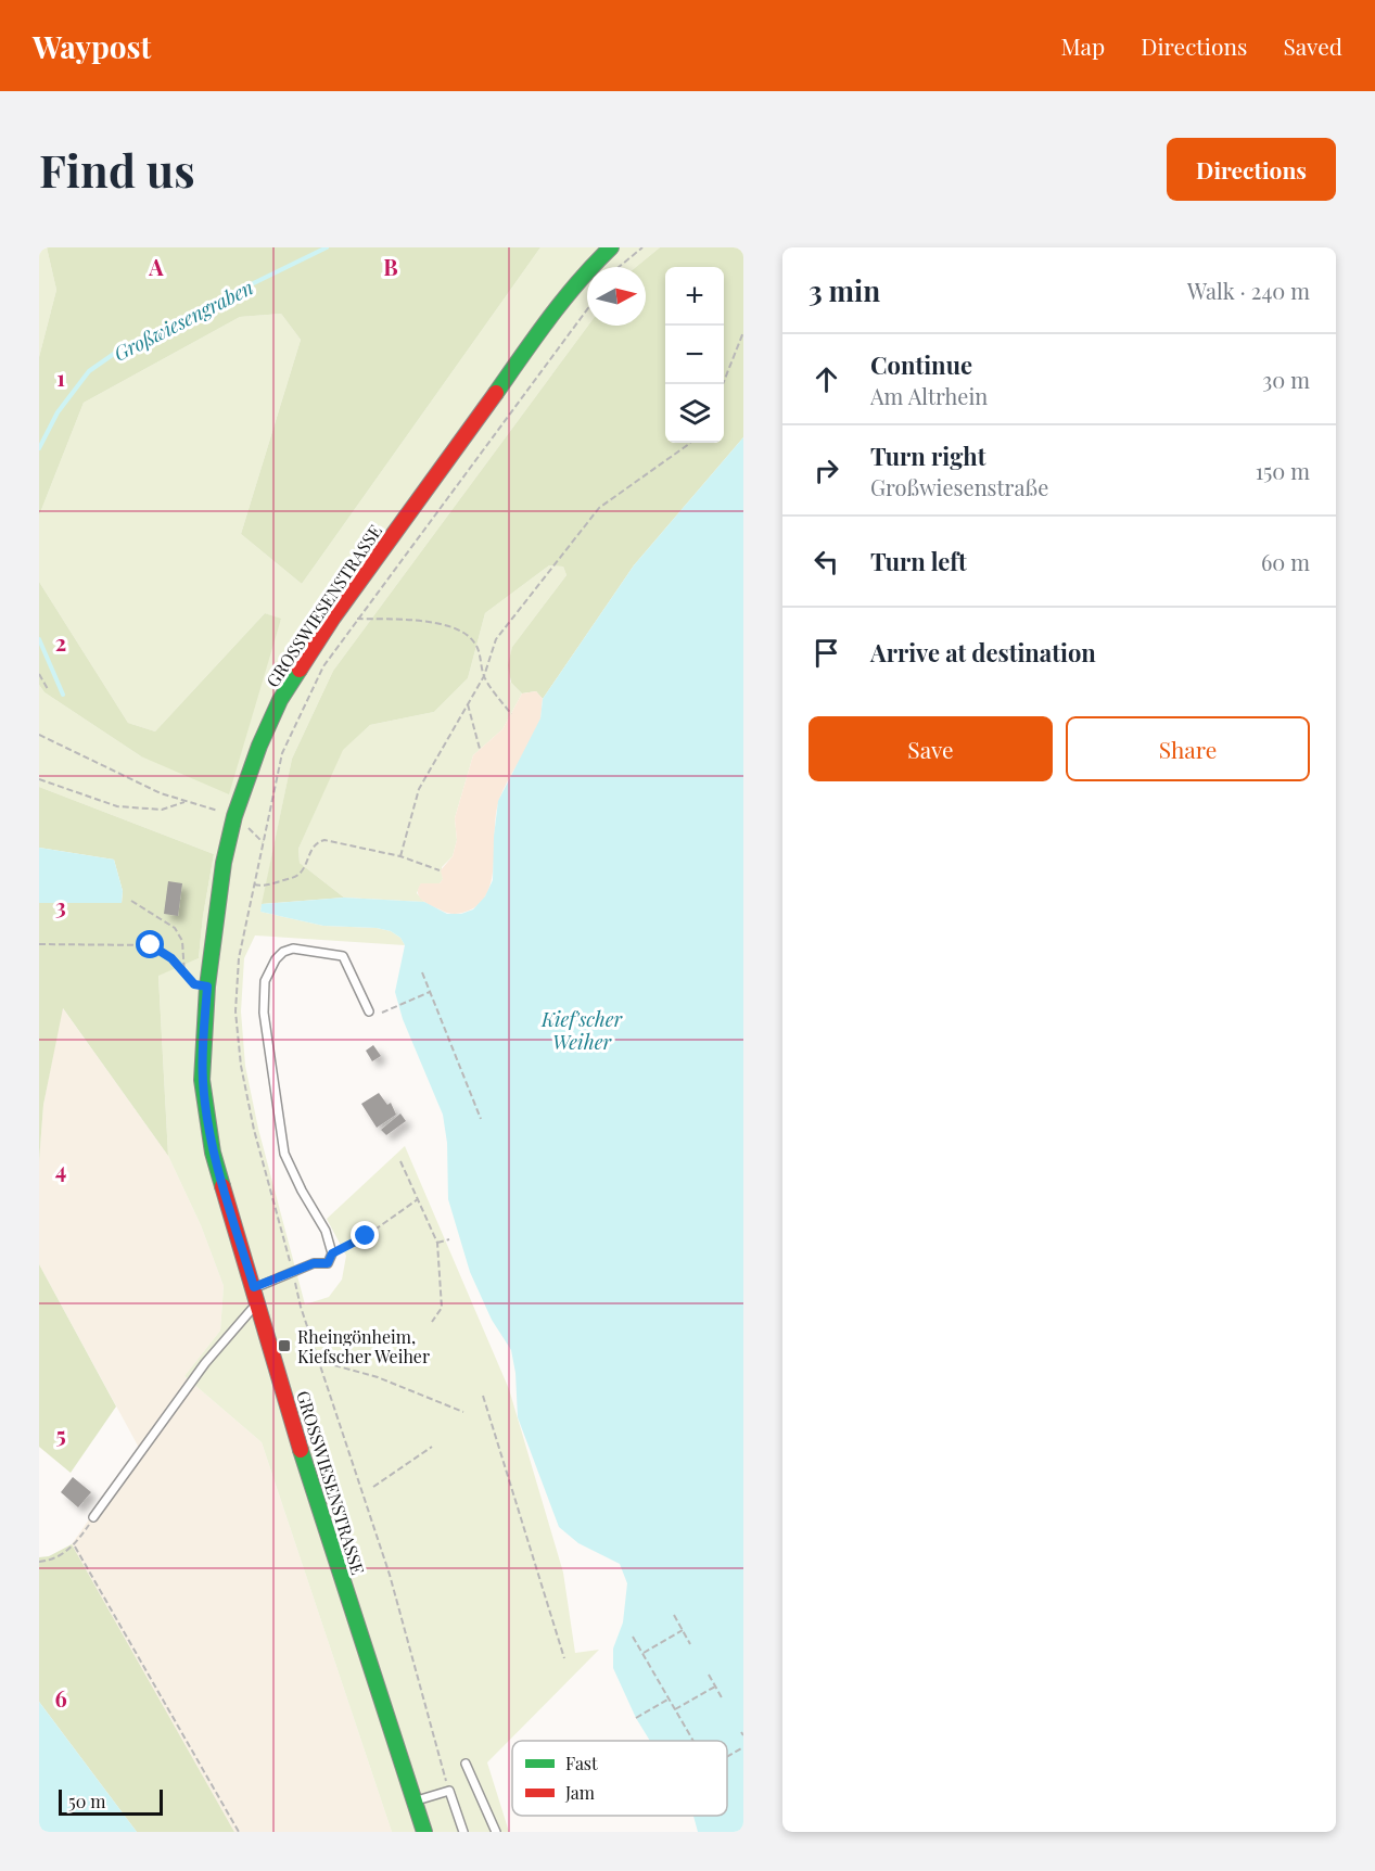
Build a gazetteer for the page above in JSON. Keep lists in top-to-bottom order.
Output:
{
  "streets": {
    "street": ["GROSSWIESENSTRASSE"]
  },
  "water": ["Großwiesengraben", "Kief'scher Weiher"],
  "places": {
    "transit": ["Rheingönheim, Kiefscher Weiher"]
  },
  "legend": ["Fast", "Jam"],
  "scale_bar": "50 m",
  "north": "right",
  "page": {
    "header": "Waypost",
    "nav": ["Map", "Directions", "Saved"],
    "buttons": [
      "Directions",
      ["Save", "Share"]
    ],
    "title": "Find us",
    "heading": ["3 min", "Walk · 240 m"],
    "map_buttons": ["+", "−"],
    "list": [
      ["Continue", "Am Altrhein", "30 m"],
      ["Turn right", "Großwiesenstraße", "150 m"],
      ["Turn left", "60 m"],
      "Arrive at destination"
    ],
    "scale": "50 m"
  },
  "grid": {
    "columns": ["A", "B"],
    "rows": [
      "1",
      "2",
      "3",
      "4",
      "5",
      "6"
    ]
  }
}
